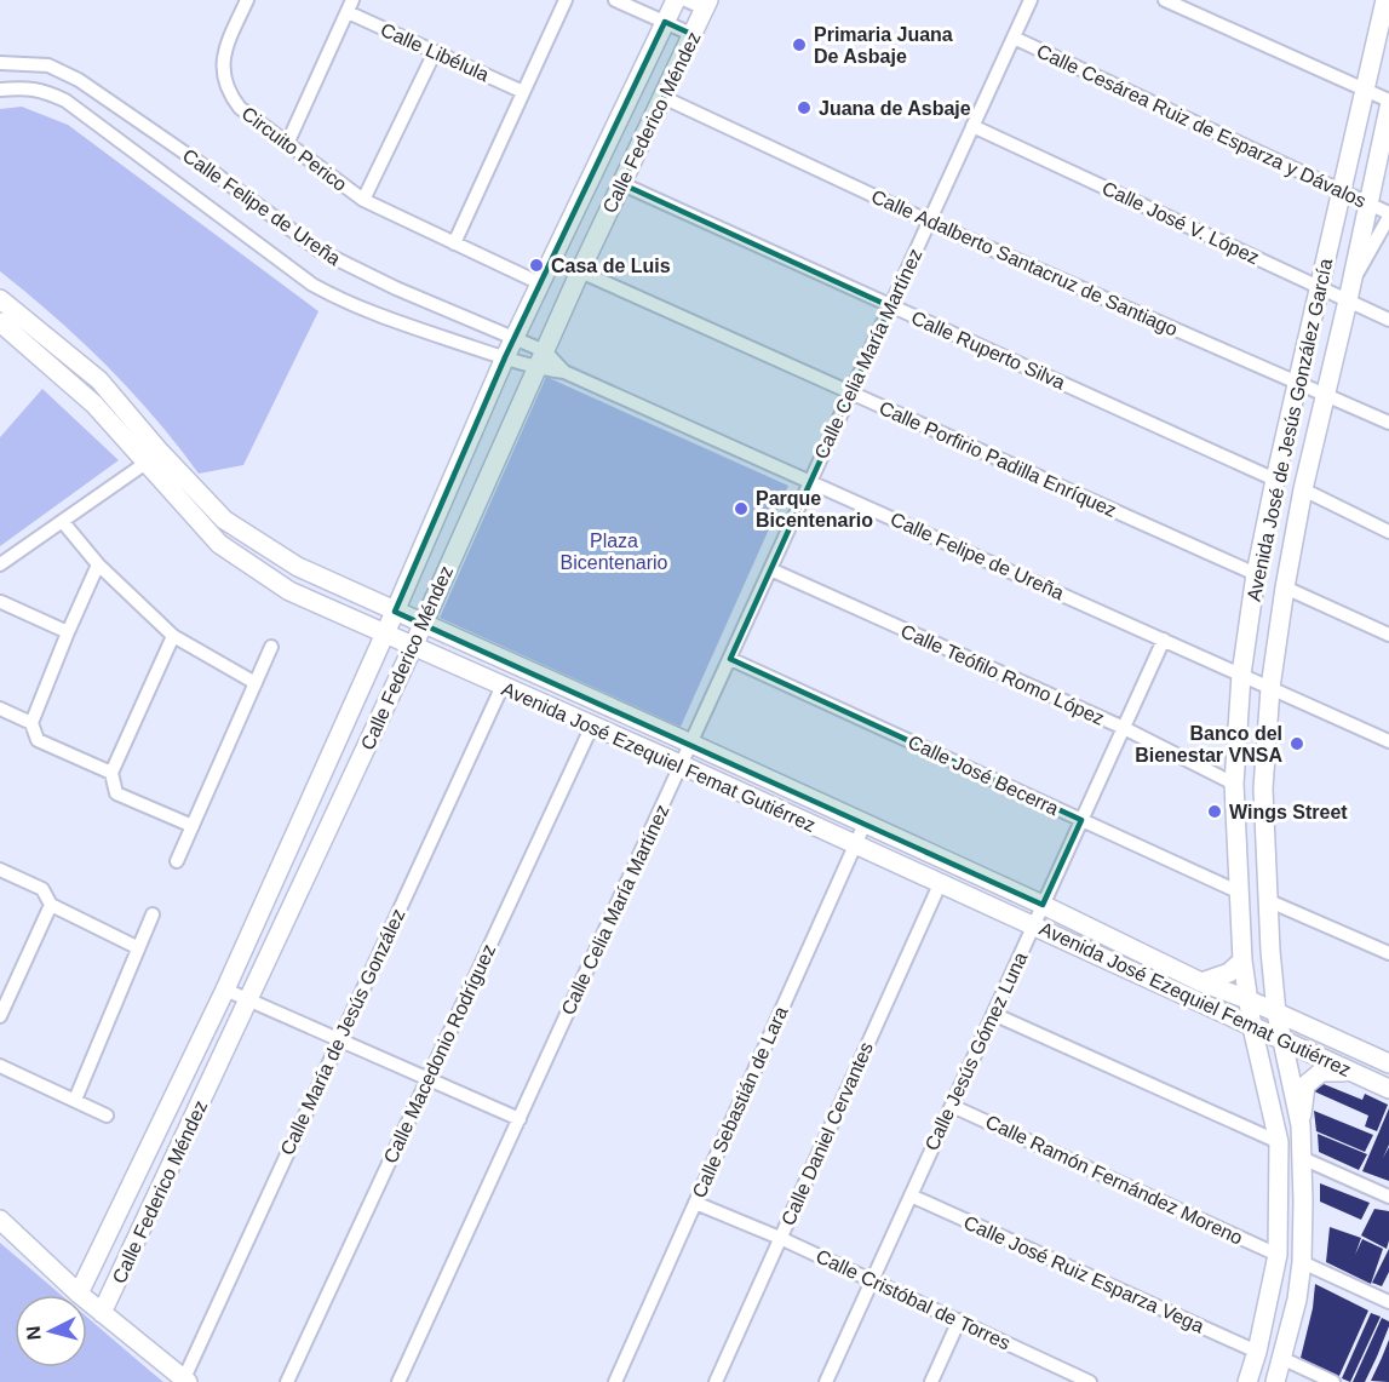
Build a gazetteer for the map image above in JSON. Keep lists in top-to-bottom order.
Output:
{
  "streets": {
    "street": [
      "Calle Libélula",
      "Calle Federico Méndez",
      "Calle Cesárea Ruiz de Esparza y Dávalos",
      "Circuito Perico",
      "Calle Felipe de Ureña",
      "Calle José V. López",
      "Calle Adalberto Santacruz de Santiago",
      "Calle Ruperto Silva",
      "Calle Celia María Martínez",
      "Avenida José de Jesús González García",
      "Calle Porfirio Padilla Enríquez",
      "Calle Teófilo Romo López",
      "Avenida José Ezequiel Femat Gutiérrez",
      "Calle José Becerra",
      "Calle María de Jesús González",
      "Calle Jesús Gómez Luna",
      "Calle Macedonio Rodríguez",
      "Calle Sebastián de Lara",
      "Calle Daniel Cervantes",
      "Calle Ramón Fernández Moreno",
      "Calle José Ruiz Esparza Vega",
      "Calle Cristóbal de Torres"
    ]
  },
  "crossings": [
    ["Calle Federico Méndez", "Circuito Perico"],
    ["Calle Federico Méndez", "Calle Felipe de Ureña"],
    ["Calle Federico Méndez", "Calle Adalberto Santacruz de Santiago"],
    ["Calle Federico Méndez", "Calle Ruperto Silva"],
    ["Calle Federico Méndez", "Calle Porfirio Padilla Enríquez"],
    ["Calle Federico Méndez", "Avenida José Ezequiel Femat Gutiérrez"],
    ["Calle Cesárea Ruiz de Esparza y Dávalos", "Calle Celia María Martínez"],
    ["Calle Cesárea Ruiz de Esparza y Dávalos", "Avenida José de Jesús González García"],
    ["Calle Felipe de Ureña", "Calle Celia María Martínez"],
    ["Calle Felipe de Ureña", "Avenida José de Jesús González García"],
    ["Calle Felipe de Ureña", "Calle Jesús Gómez Luna"],
    ["Calle José V. López", "Calle Celia María Martínez"],
    ["Calle José V. López", "Avenida José de Jesús González García"],
    ["Calle Adalberto Santacruz de Santiago", "Calle Celia María Martínez"],
    ["Calle Adalberto Santacruz de Santiago", "Avenida José de Jesús González García"],
    ["Calle Ruperto Silva", "Calle Celia María Martínez"],
    ["Calle Ruperto Silva", "Avenida José de Jesús González García"],
    ["Calle Celia María Martínez", "Calle Porfirio Padilla Enríquez"],
    ["Calle Celia María Martínez", "Calle Teófilo Romo López"],
    ["Calle Celia María Martínez", "Avenida José Ezequiel Femat Gutiérrez"],
    ["Calle Celia María Martínez", "Calle José Becerra"],
    ["Avenida José de Jesús González García", "Calle Porfirio Padilla Enríquez"],
    ["Avenida José de Jesús González García", "Calle Teófilo Romo López"],
    ["Avenida José de Jesús González García", "Avenida José Ezequiel Femat Gutiérrez"],
    ["Avenida José de Jesús González García", "Calle José Becerra"],
    ["Avenida José de Jesús González García", "Calle Ramón Fernández Moreno"],
    ["Avenida José de Jesús González García", "Calle José Ruiz Esparza Vega"],
    ["Calle Teófilo Romo López", "Calle Jesús Gómez Luna"],
    ["Avenida José Ezequiel Femat Gutiérrez", "Calle María de Jesús González"],
    ["Avenida José Ezequiel Femat Gutiérrez", "Calle Jesús Gómez Luna"],
    ["Avenida José Ezequiel Femat Gutiérrez", "Calle Macedonio Rodríguez"],
    ["Avenida José Ezequiel Femat Gutiérrez", "Calle Sebastián de Lara"],
    ["Avenida José Ezequiel Femat Gutiérrez", "Calle Daniel Cervantes"],
    ["Calle José Becerra", "Calle Jesús Gómez Luna"],
    ["Calle Jesús Gómez Luna", "Calle Ramón Fernández Moreno"],
    ["Calle Jesús Gómez Luna", "Calle José Ruiz Esparza Vega"],
    ["Calle Jesús Gómez Luna", "Calle Cristóbal de Torres"],
    ["Calle Sebastián de Lara", "Calle Cristóbal de Torres"],
    ["Calle Daniel Cervantes", "Calle Cristóbal de Torres"]
  ],
  "parks": ["Plaza Bicentenario"],
  "places": [
    "Primaria Juana De Asbaje",
    "Juana de Asbaje",
    "Casa de Luis",
    "Parque Bicentenario",
    "Banco del Bienestar VNSA",
    "Wings Street"
  ],
  "north": "left"
}
